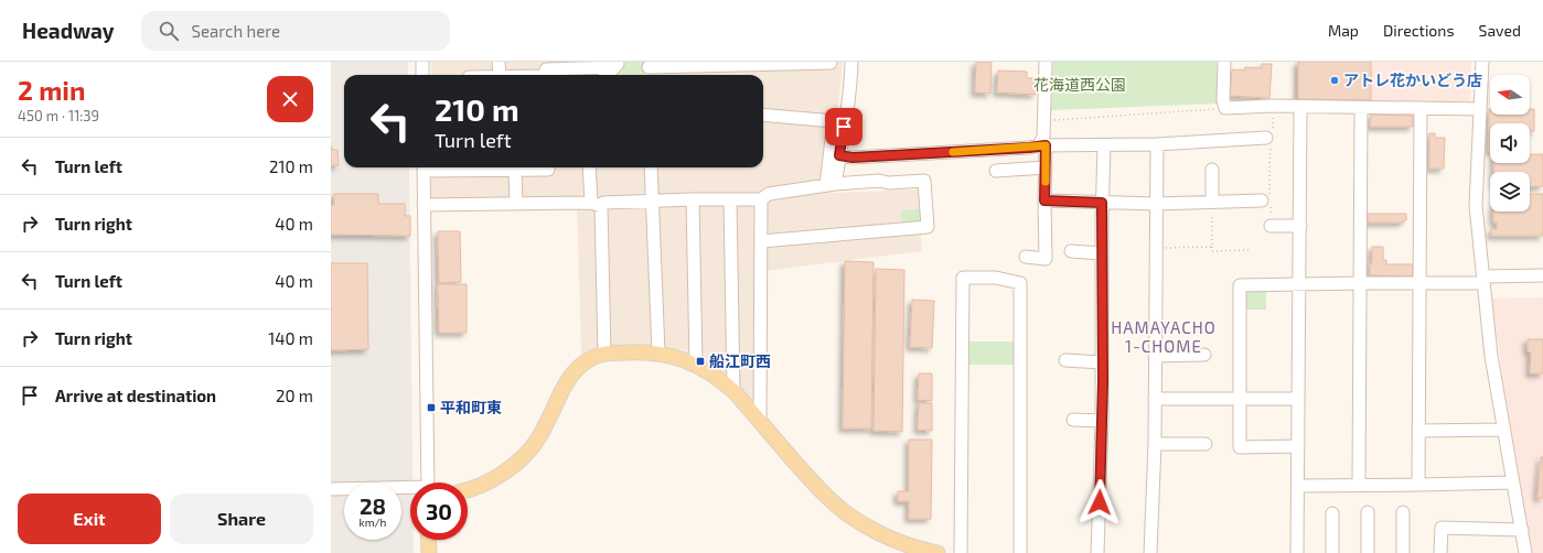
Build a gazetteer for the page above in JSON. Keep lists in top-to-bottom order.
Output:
{
  "districts": ["HAMAYACHO 1-CHOME"],
  "parks": ["花海道西公園"],
  "places": {
    "other": ["アトレ花かいどう店"],
    "transit": ["船江町西", "平和町東"]
  },
  "north": "left",
  "page": {
    "header": "Headway",
    "search": "Search here",
    "nav": ["Map", "Directions", "Saved"],
    "heading": ["2 min", "450 m · 11:39"],
    "turn": ["210 m", "Turn left"],
    "list": [
      {
        "name": "Turn left",
        "value": "210 m"
      },
      {
        "name": "Turn right",
        "value": "40 m"
      },
      {
        "name": "Turn left",
        "value": "40 m"
      },
      {
        "name": "Turn right",
        "value": "140 m"
      },
      {
        "name": "Arrive at destination",
        "value": "20 m"
      }
    ],
    "speed": "28 km/h",
    "limit": "30",
    "buttons": ["Exit", "Share"]
  }
}
